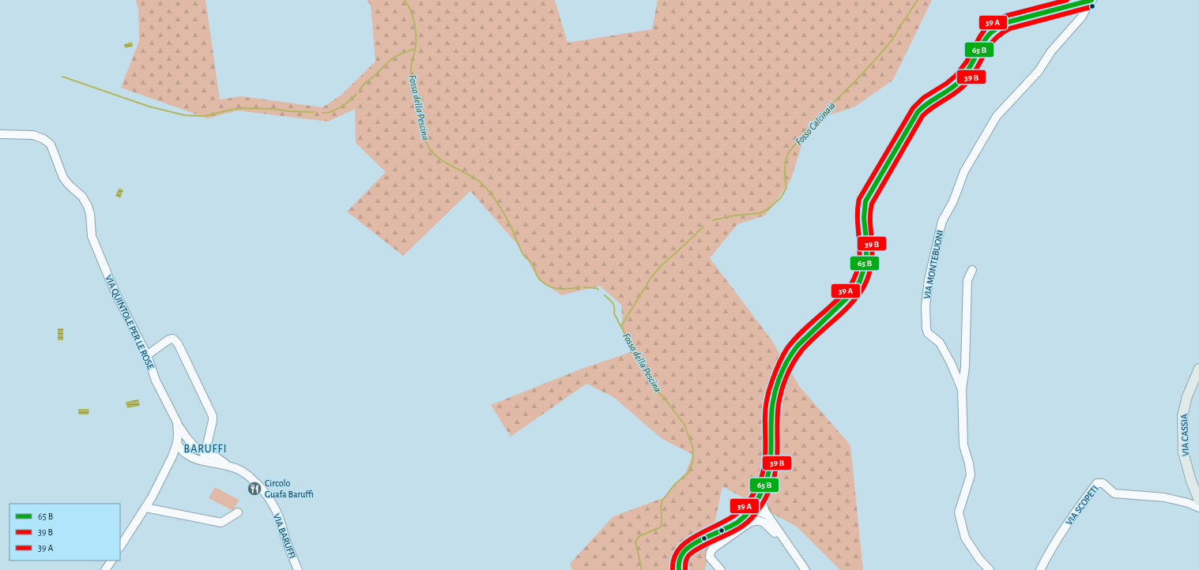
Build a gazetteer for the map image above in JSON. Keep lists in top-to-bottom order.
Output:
{
  "streets": {
    "main road": ["VIA CASSIA"],
    "street": [
      "VIA MONTEBUONI",
      "VIA QUINTOLE PER LE ROSE",
      "VIA SCOPETI",
      "VIA BARUFFI"
    ]
  },
  "crossings": [
    ["VIA QUINTOLE PER LE ROSE", "VIA BARUFFI"]
  ],
  "districts": ["BARUFFI"],
  "water": ["Fosso della Pescina", "Fosso Calcinaia"],
  "places": {
    "restaurant": ["Circolo Guafa Baruffi"]
  },
  "legend": ["65 B", "39 B", "39 A"]
}
